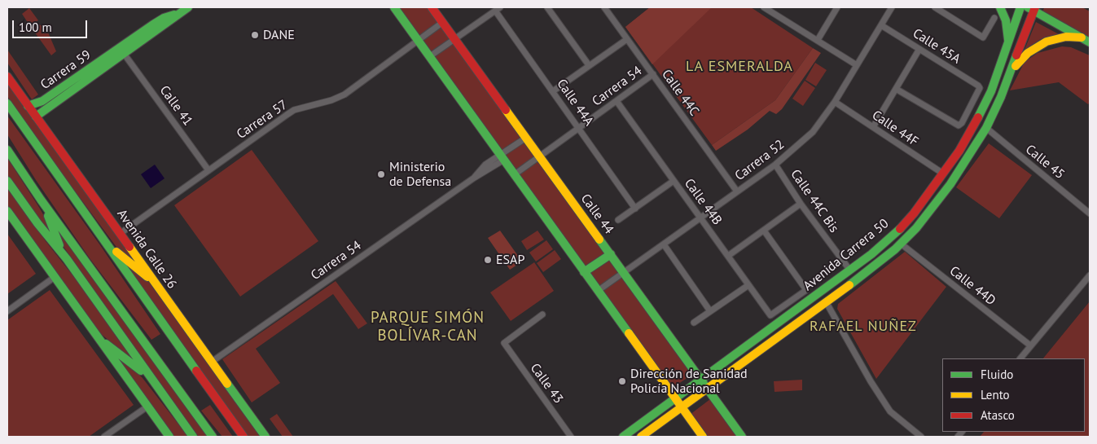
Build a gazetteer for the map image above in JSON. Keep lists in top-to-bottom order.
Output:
{
  "streets": {
    "main road": [
      "Carrera 59",
      "Calle 44",
      "Avenida Calle 26",
      "Avenida Carrera 50"
    ],
    "street": [
      "Calle 45A",
      "Carrera 54",
      "Calle 44C",
      "Calle 44A",
      "Calle 41",
      "Carrera 57",
      "Calle 44F",
      "Carrera 52",
      "Calle 45",
      "Calle 44C Bis",
      "Calle 44B",
      "Calle 44D",
      "Calle 43"
    ]
  },
  "crossings": [
    ["Calle 45A", "Carrera 52"],
    ["Carrera 59", "Calle 41"],
    ["Carrera 59", "Avenida Calle 26"],
    ["Carrera 54", "Calle 44C"],
    ["Carrera 54", "Calle 44A"],
    ["Carrera 54", "Calle 44B"],
    ["Carrera 54", "Calle 44"],
    ["Carrera 54", "Avenida Calle 26"],
    ["Calle 44C", "Carrera 52"],
    ["Calle 41", "Carrera 57"],
    ["Carrera 57", "Calle 44"],
    ["Carrera 57", "Avenida Calle 26"],
    ["Calle 44F", "Carrera 52"],
    ["Calle 44F", "Avenida Carrera 50"],
    ["Carrera 52", "Calle 44C Bis"],
    ["Carrera 52", "Calle 44B"],
    ["Carrera 52", "Calle 44"],
    ["Calle 45", "Avenida Carrera 50"],
    ["Calle 44C Bis", "Avenida Carrera 50"],
    ["Calle 44B", "Avenida Carrera 50"],
    ["Calle 44", "Avenida Carrera 50"],
    ["Avenida Carrera 50", "Calle 44D"]
  ],
  "districts": ["LA ESMERALDA", "PARQUE SIMÓN BOLÍVAR-CAN", "RAFAEL NUÑEZ"],
  "places": [
    "DANE",
    "Ministerio de Defensa",
    "ESAP",
    "Dirección de Sanidad Policía Nacional"
  ],
  "legend": ["Fluido", "Lento", "Atasco"],
  "scale_bar": "100 m"
}
